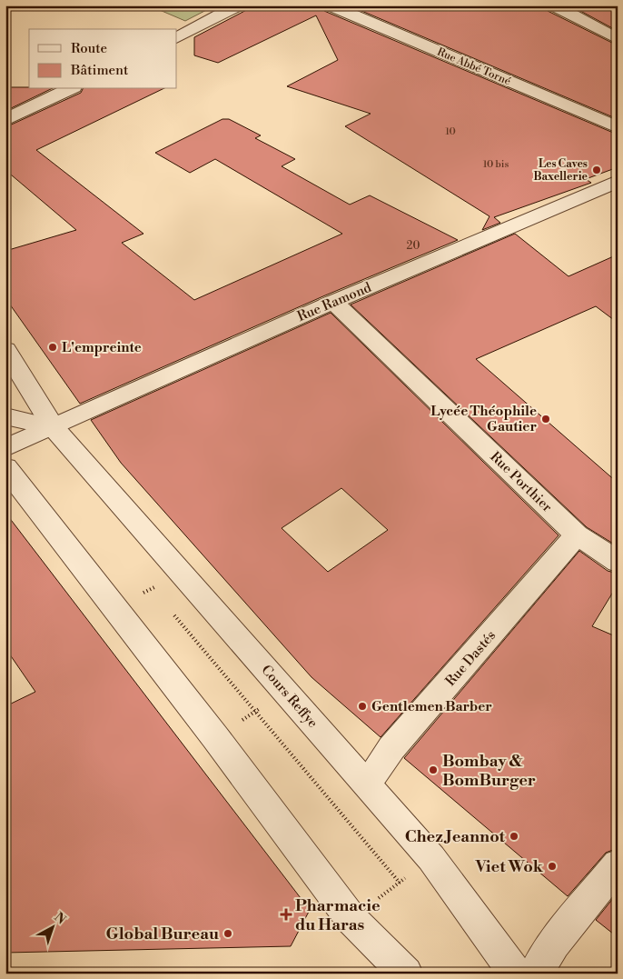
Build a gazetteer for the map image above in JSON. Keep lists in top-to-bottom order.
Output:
{
  "streets": {
    "street": [
      "Rue Abbé Torné",
      "Rue Ramond",
      "Rue Porthier",
      "Rue Dastés",
      "Cours Reffye"
    ]
  },
  "crossings": [
    ["Rue Ramond", "Rue Porthier"],
    ["Rue Ramond", "Cours Reffye"],
    ["Rue Porthier", "Rue Dastés"],
    ["Rue Dastés", "Cours Reffye"]
  ],
  "places": {
    "other": [
      "Les Caves Baxellerie",
      "L'empreinte",
      "Lycée Théophile Gautier",
      "Gentlemen Barber",
      "Bombay & BomBurger",
      "Chez Jeannot",
      "Viet Wok",
      "Global Bureau"
    ],
    "health": ["Pharmacie du Haras"]
  },
  "house_numbers": ["10", "10 bis", "20"],
  "legend": ["Route", "Bâtiment"],
  "north": "top right"
}
